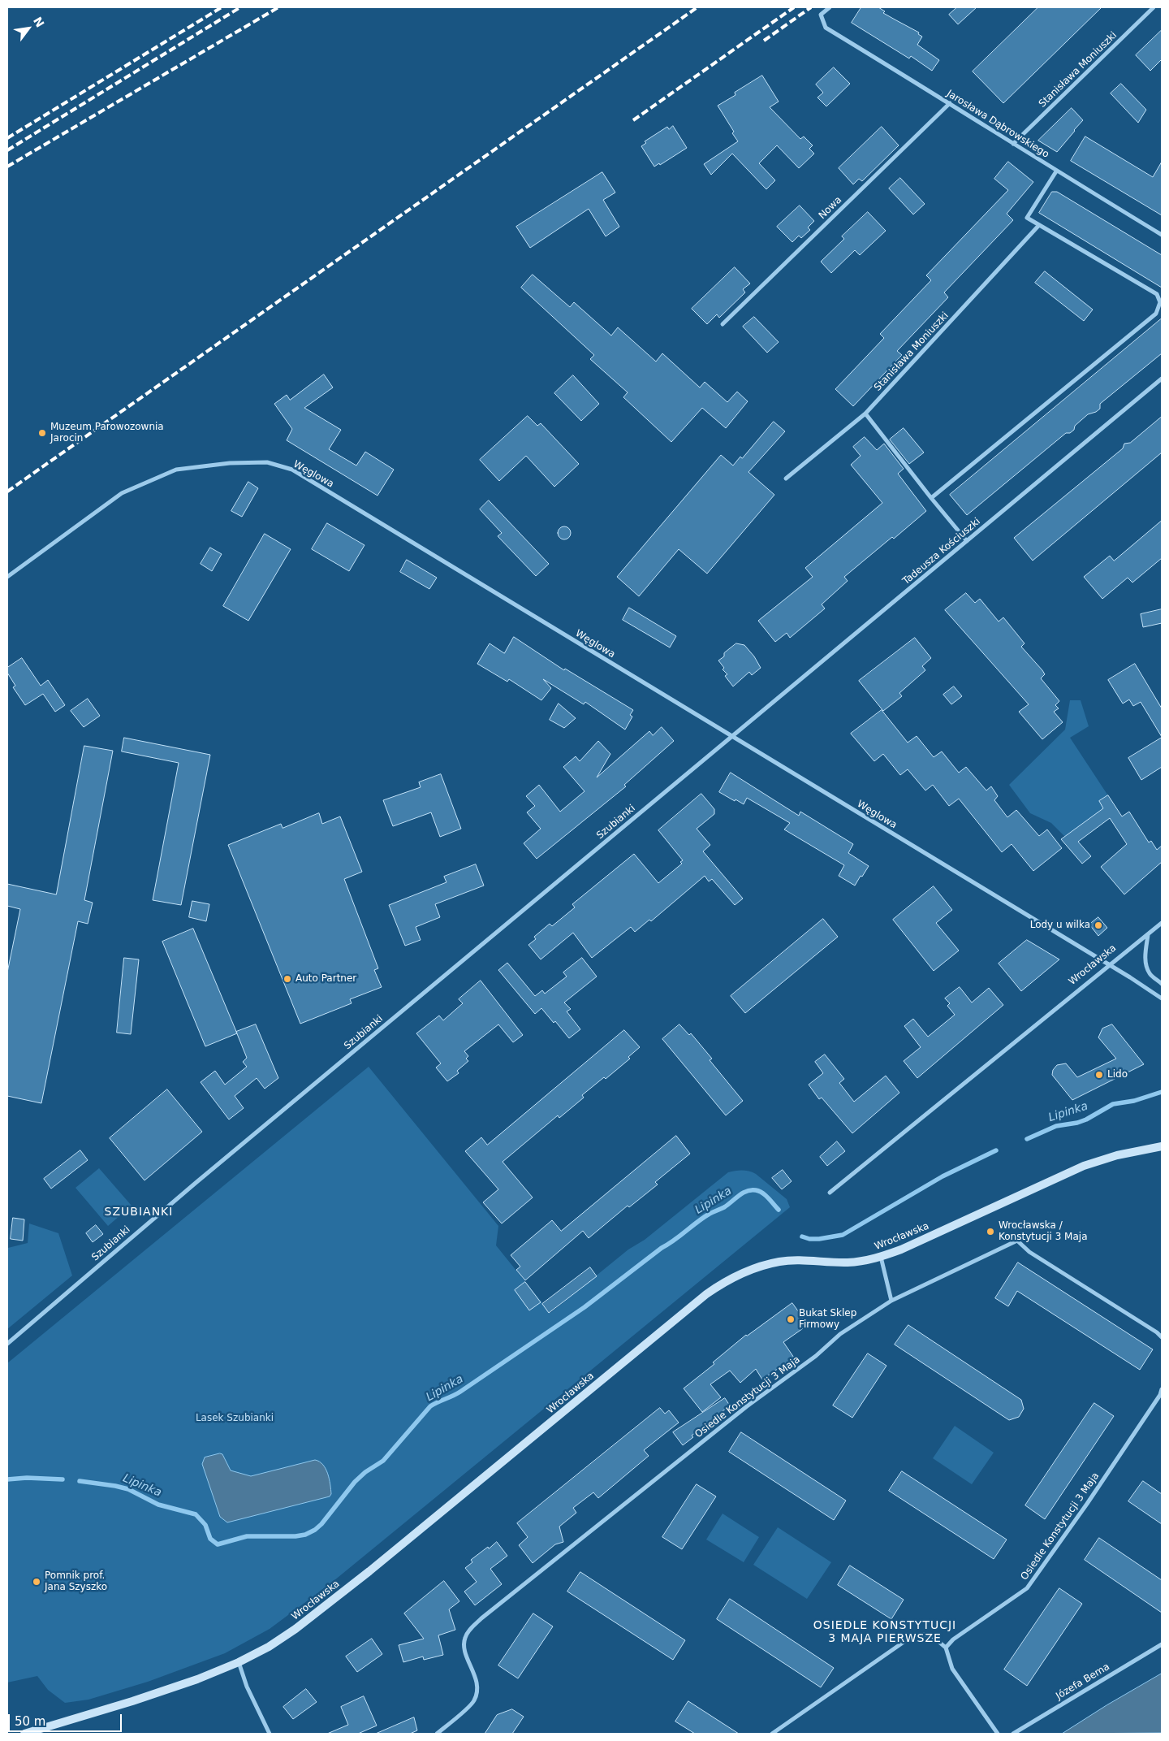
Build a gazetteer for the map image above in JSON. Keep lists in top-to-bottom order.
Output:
{
  "streets": {
    "street": [
      "Stanisława Moniuszki",
      "Jarosława Dąbrowskiego",
      "Nowa",
      "Węglowa",
      "Tadeusza Kościuszki",
      "Szubianki",
      "Wrocławska",
      "Osiedle Konstytucji 3 Maja",
      "Józefa Bema"
    ]
  },
  "crossings": [
    ["Stanisława Moniuszki", "Jarosława Dąbrowskiego"],
    ["Jarosława Dąbrowskiego", "Nowa"],
    ["Węglowa", "Tadeusza Kościuszki"],
    ["Węglowa", "Szubianki"],
    ["Węglowa", "Wrocławska"],
    ["Tadeusza Kościuszki", "Szubianki"]
  ],
  "districts": ["SZUBIANKI", "OSIEDLE KONSTYTUCJI 3 MAJA PIERWSZE"],
  "water": ["Lipinka"],
  "parks": ["Lasek Szubianki"],
  "places": [
    "Muzeum Parowozownia Jarocin",
    "Lody u wilka",
    "Auto Partner",
    "Lido",
    "Wrocławska / Konstytucji 3 Maja",
    "Bukat Sklep Firmowy",
    "Pomnik prof. Jana Szyszko"
  ],
  "scale_bar": "50 m",
  "north": "top right"
}
